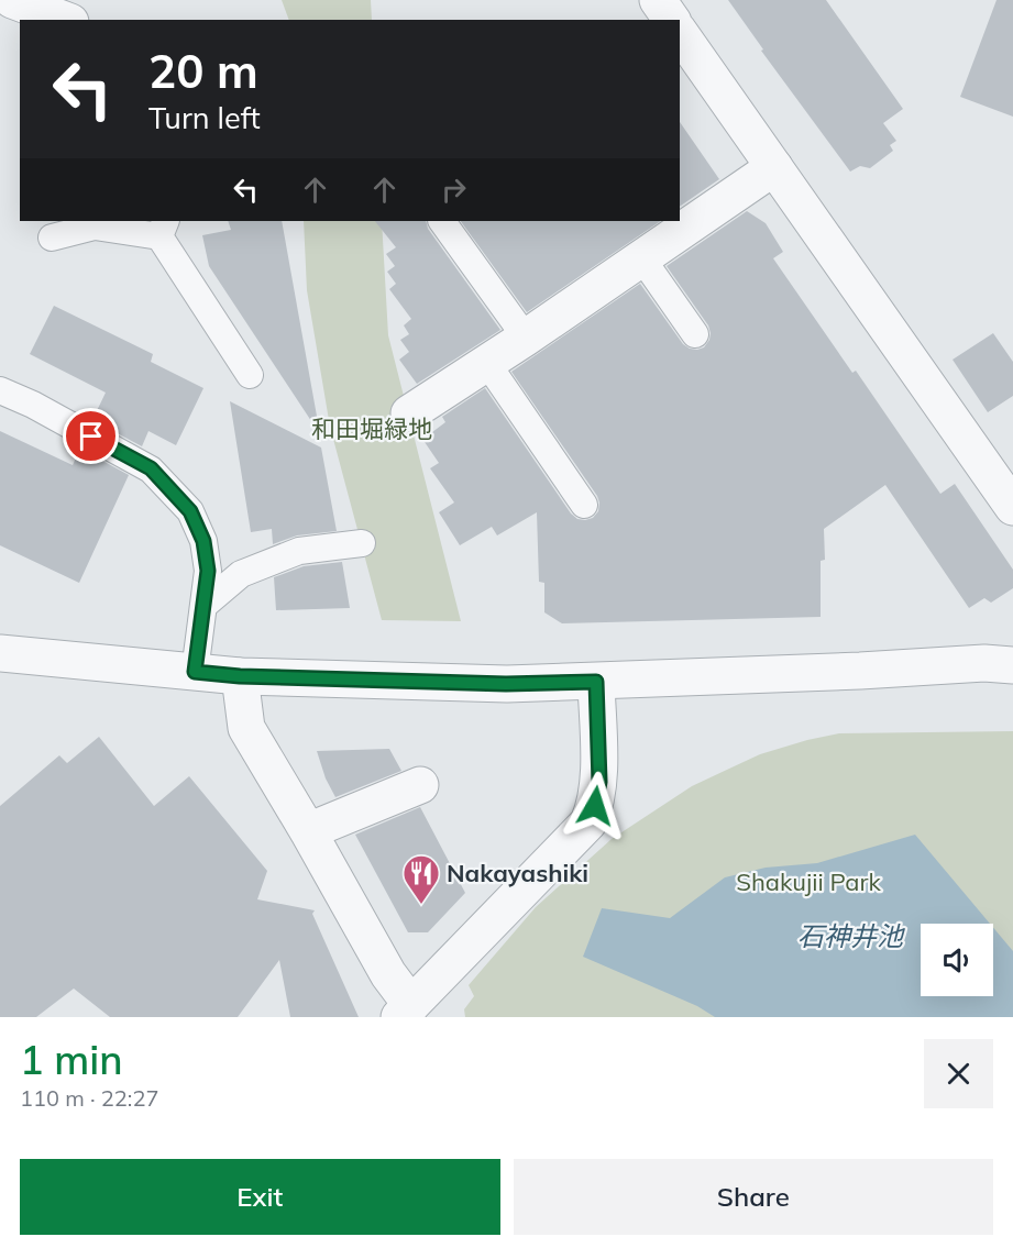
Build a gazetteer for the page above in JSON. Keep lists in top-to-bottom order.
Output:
{
  "water": ["石神井池"],
  "parks": ["和田堀緑地", "Shakujii Park"],
  "places": {
    "restaurant": ["Nakayashiki"]
  },
  "page": {
    "turn": ["20 m", "Turn left"],
    "heading": ["1 min", "110 m · 22:27"],
    "buttons": ["Exit", "Share"]
  }
}
